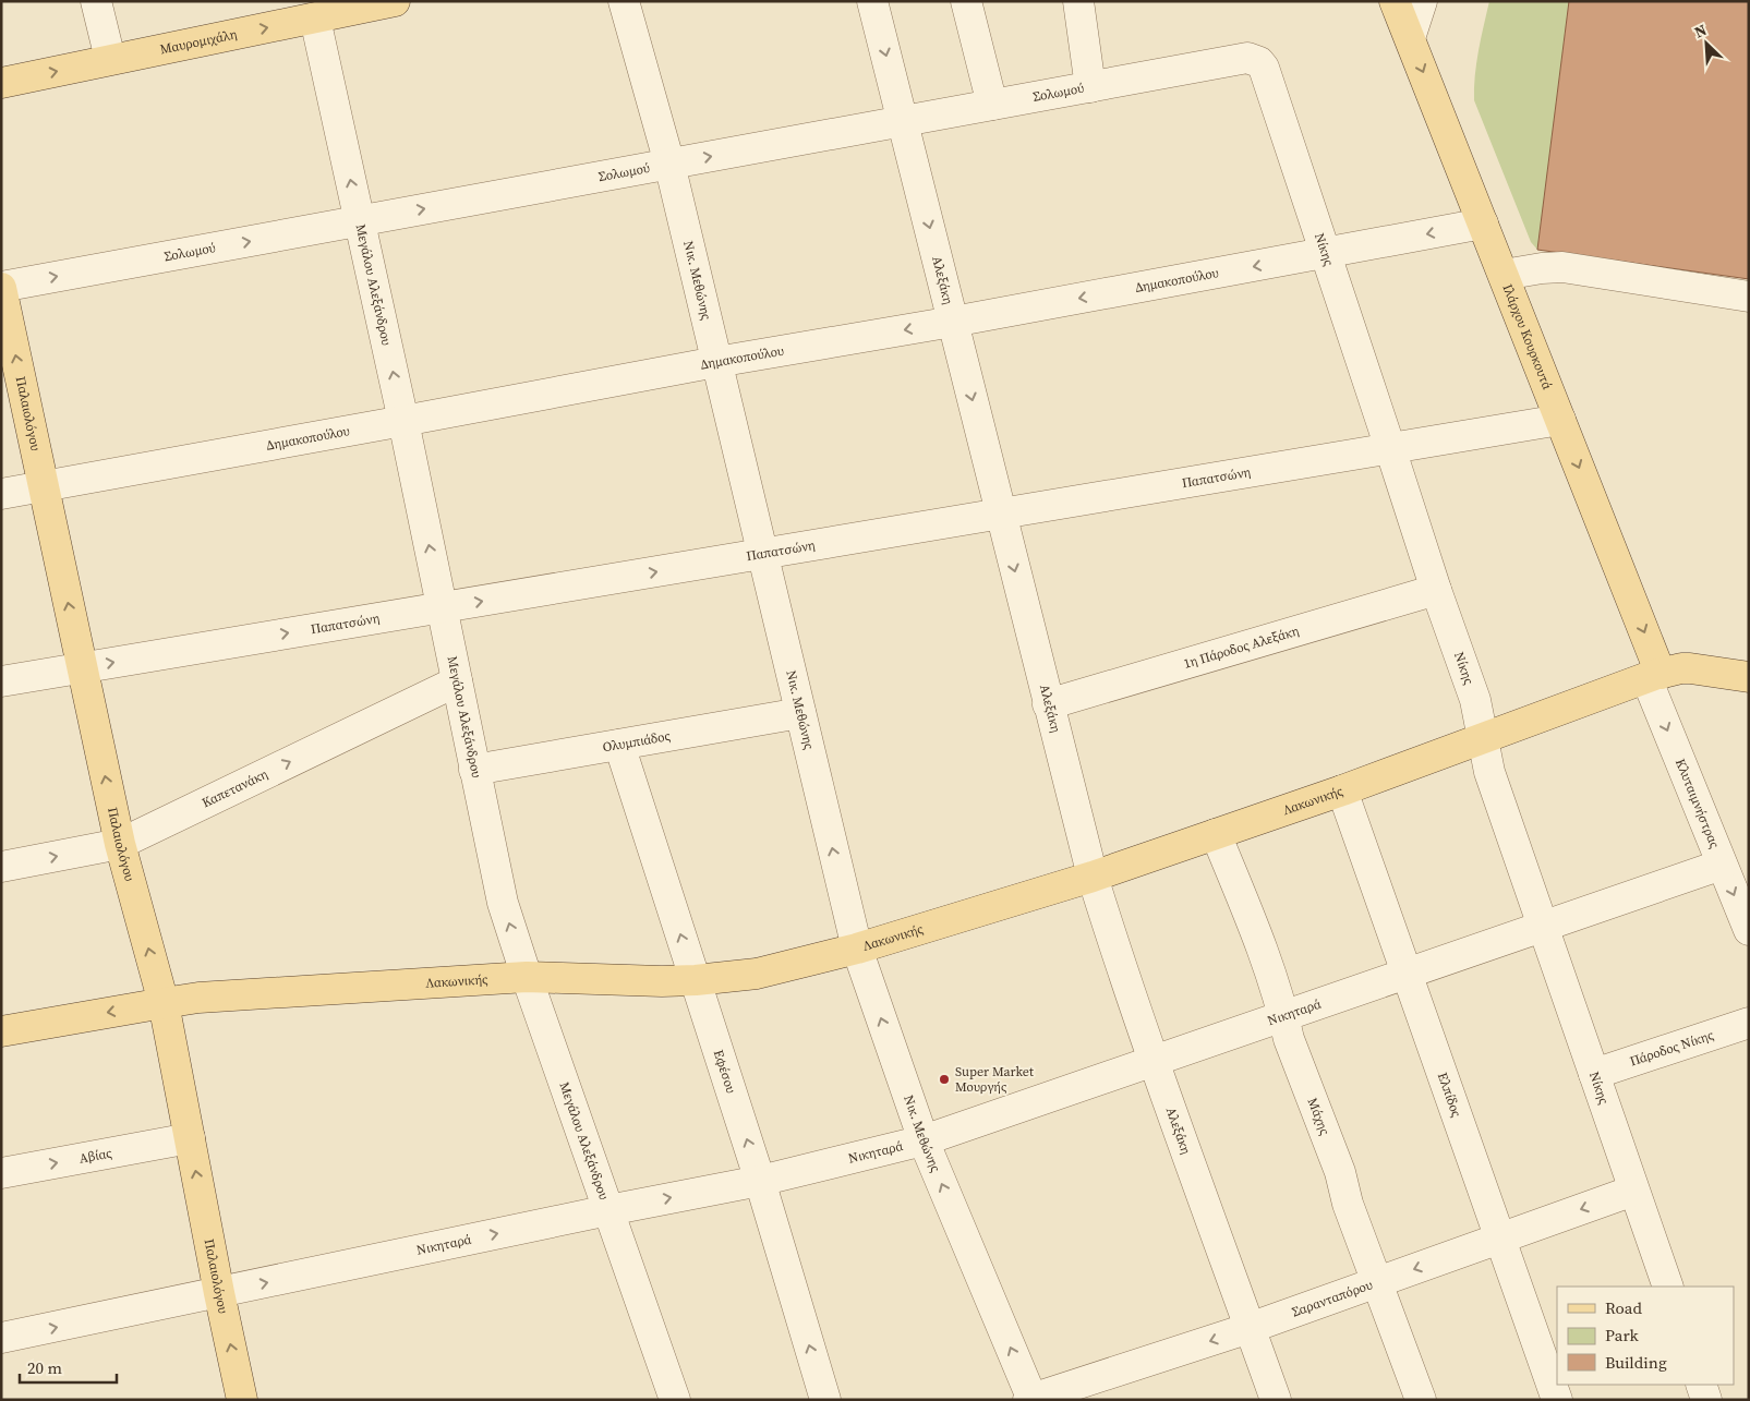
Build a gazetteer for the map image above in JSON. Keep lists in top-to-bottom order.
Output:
{
  "streets": {
    "main road": [
      "Μαυρομιχάλη",
      "Ιλάρχου Κουρκουτά",
      "Παλαιολόγου",
      "Λακωνικής"
    ],
    "street": [
      "Σολωμού",
      "Νίκης",
      "Αλεξάκη",
      "Νικ. Μεθώνης",
      "Δημακοπούλου",
      "Μεγάλου Αλεξάνδρου",
      "Παπατσώνη",
      "1η Πάροδος Αλεξάκη",
      "Ολυμπιάδος",
      "Καπετανάκη",
      "Κλυταιμνήστρας",
      "Νικηταρά",
      "Πάροδος Νίκης",
      "Εφέσου",
      "Ελπίδος",
      "Μάχης",
      "Αβίας",
      "Σαρανταπόρου"
    ]
  },
  "crossings": [
    ["Μαυρομιχάλη", "Μεγάλου Αλεξάνδρου"],
    ["Σολωμού", "Νίκης"],
    ["Σολωμού", "Αλεξάκη"],
    ["Σολωμού", "Νικ. Μεθώνης"],
    ["Σολωμού", "Μεγάλου Αλεξάνδρου"],
    ["Σολωμού", "Παλαιολόγου"],
    ["Νίκης", "Δημακοπούλου"],
    ["Νίκης", "Παπατσώνη"],
    ["Νίκης", "1η Πάροδος Αλεξάκη"],
    ["Νίκης", "Λακωνικής"],
    ["Νίκης", "Νικηταρά"],
    ["Νίκης", "Πάροδος Νίκης"],
    ["Νίκης", "Σαρανταπόρου"],
    ["Αλεξάκη", "Δημακοπούλου"],
    ["Αλεξάκη", "Παπατσώνη"],
    ["Αλεξάκη", "1η Πάροδος Αλεξάκη"],
    ["Αλεξάκη", "Λακωνικής"],
    ["Αλεξάκη", "Νικηταρά"],
    ["Αλεξάκη", "Σαρανταπόρου"],
    ["Νικ. Μεθώνης", "Δημακοπούλου"],
    ["Νικ. Μεθώνης", "Παπατσώνη"],
    ["Νικ. Μεθώνης", "Ολυμπιάδος"],
    ["Νικ. Μεθώνης", "Λακωνικής"],
    ["Νικ. Μεθώνης", "Νικηταρά"],
    ["Νικ. Μεθώνης", "Σαρανταπόρου"],
    ["Δημακοπούλου", "Μεγάλου Αλεξάνδρου"],
    ["Δημακοπούλου", "Ιλάρχου Κουρκουτά"],
    ["Δημακοπούλου", "Παλαιολόγου"],
    ["Μεγάλου Αλεξάνδρου", "Παπατσώνη"],
    ["Μεγάλου Αλεξάνδρου", "Ολυμπιάδος"],
    ["Μεγάλου Αλεξάνδρου", "Καπετανάκη"],
    ["Μεγάλου Αλεξάνδρου", "Λακωνικής"],
    ["Μεγάλου Αλεξάνδρου", "Νικηταρά"],
    ["Ιλάρχου Κουρκουτά", "Παπατσώνη"],
    ["Ιλάρχου Κουρκουτά", "Λακωνικής"],
    ["Ιλάρχου Κουρκουτά", "Κλυταιμνήστρας"],
    ["Παλαιολόγου", "Παπατσώνη"],
    ["Παλαιολόγου", "Καπετανάκη"],
    ["Παλαιολόγου", "Λακωνικής"],
    ["Παλαιολόγου", "Νικηταρά"],
    ["Παλαιολόγου", "Αβίας"],
    ["Ολυμπιάδος", "Εφέσου"],
    ["Λακωνικής", "Κλυταιμνήστρας"],
    ["Λακωνικής", "Εφέσου"],
    ["Λακωνικής", "Ελπίδος"],
    ["Λακωνικής", "Μάχης"],
    ["Κλυταιμνήστρας", "Νικηταρά"],
    ["Νικηταρά", "Εφέσου"],
    ["Νικηταρά", "Ελπίδος"],
    ["Νικηταρά", "Μάχης"],
    ["Ελπίδος", "Σαρανταπόρου"],
    ["Μάχης", "Σαρανταπόρου"]
  ],
  "one_way": [
    "Μαυρομιχάλη",
    "Σολωμού",
    "Αλεξάκη",
    "Νικ. Μεθώνης",
    "Δημακοπούλου",
    "Μεγάλου Αλεξάνδρου",
    "Ιλάρχου Κουρκουτά",
    "Παλαιολόγου",
    "Παπατσώνη",
    "Καπετανάκη",
    "Κλυταιμνήστρας",
    "Νικηταρά",
    "Εφέσου",
    "Αβίας",
    "Σαρανταπόρου"
  ],
  "places": ["Super Market Μουργής"],
  "legend": ["Road", "Park", "Building"],
  "scale_bar": "20 m",
  "north": "top left"
}
